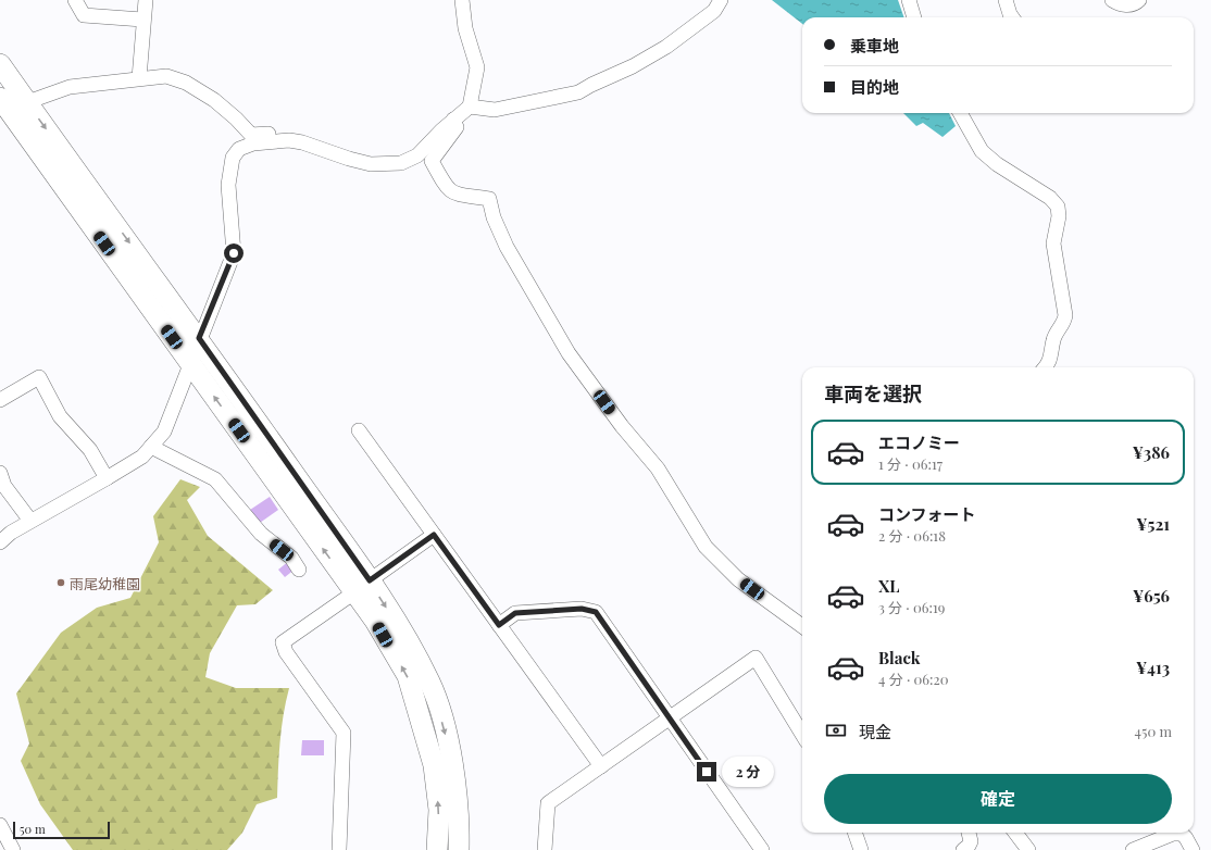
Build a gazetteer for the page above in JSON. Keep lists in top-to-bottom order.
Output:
{
  "places": ["雨尾幼稚園"],
  "scale_bar": "50 m",
  "page": {
    "banner": ["乗車地", "目的地"],
    "heading": "車両を選択",
    "list": [
      {
        "name": "エコノミー",
        "note": "1 分 · 06:17",
        "value": "¥386"
      },
      {
        "name": "コンフォート",
        "note": "2 分 · 06:18",
        "value": "¥521"
      },
      {
        "name": "XL",
        "note": "3 分 · 06:19",
        "value": "¥656"
      },
      {
        "name": "Black",
        "note": "4 分 · 06:20",
        "value": "¥413"
      }
    ],
    "pay": ["現金", "450 m"],
    "bubble": "2 分",
    "buttons": "確定",
    "scale": "50 m"
  }
}
